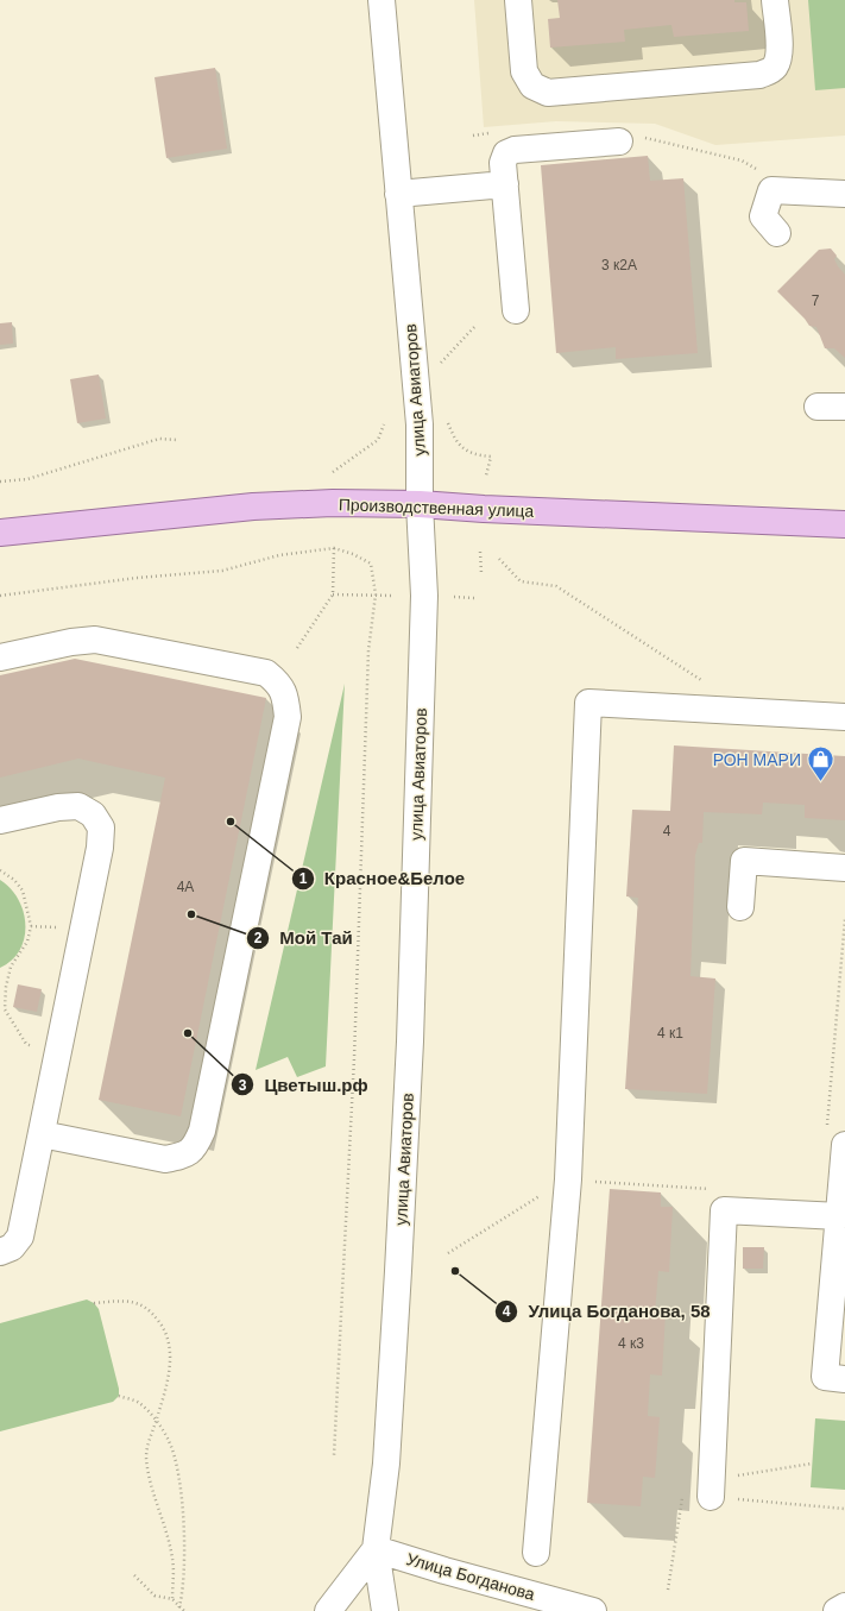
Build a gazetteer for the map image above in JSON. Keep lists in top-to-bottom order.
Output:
{
  "streets": {
    "main road": ["Производственная улица"],
    "street": ["улица Авиаторов", "Улица Богданова"]
  },
  "crossings": [
    ["улица Авиаторов", "Производственная улица"],
    ["улица Авиаторов", "Улица Богданова"]
  ],
  "places": {
    "shop": ["РОН МАРИ"],
    "other": [
      "Красное&Белое",
      "Мой Тай",
      "Цветыш.рф",
      "Улица Богданова, 58"
    ]
  },
  "house_numbers": [
    "3 к2А",
    "7",
    "4",
    "4А",
    "4 к1",
    "4 к3"
  ]
}
